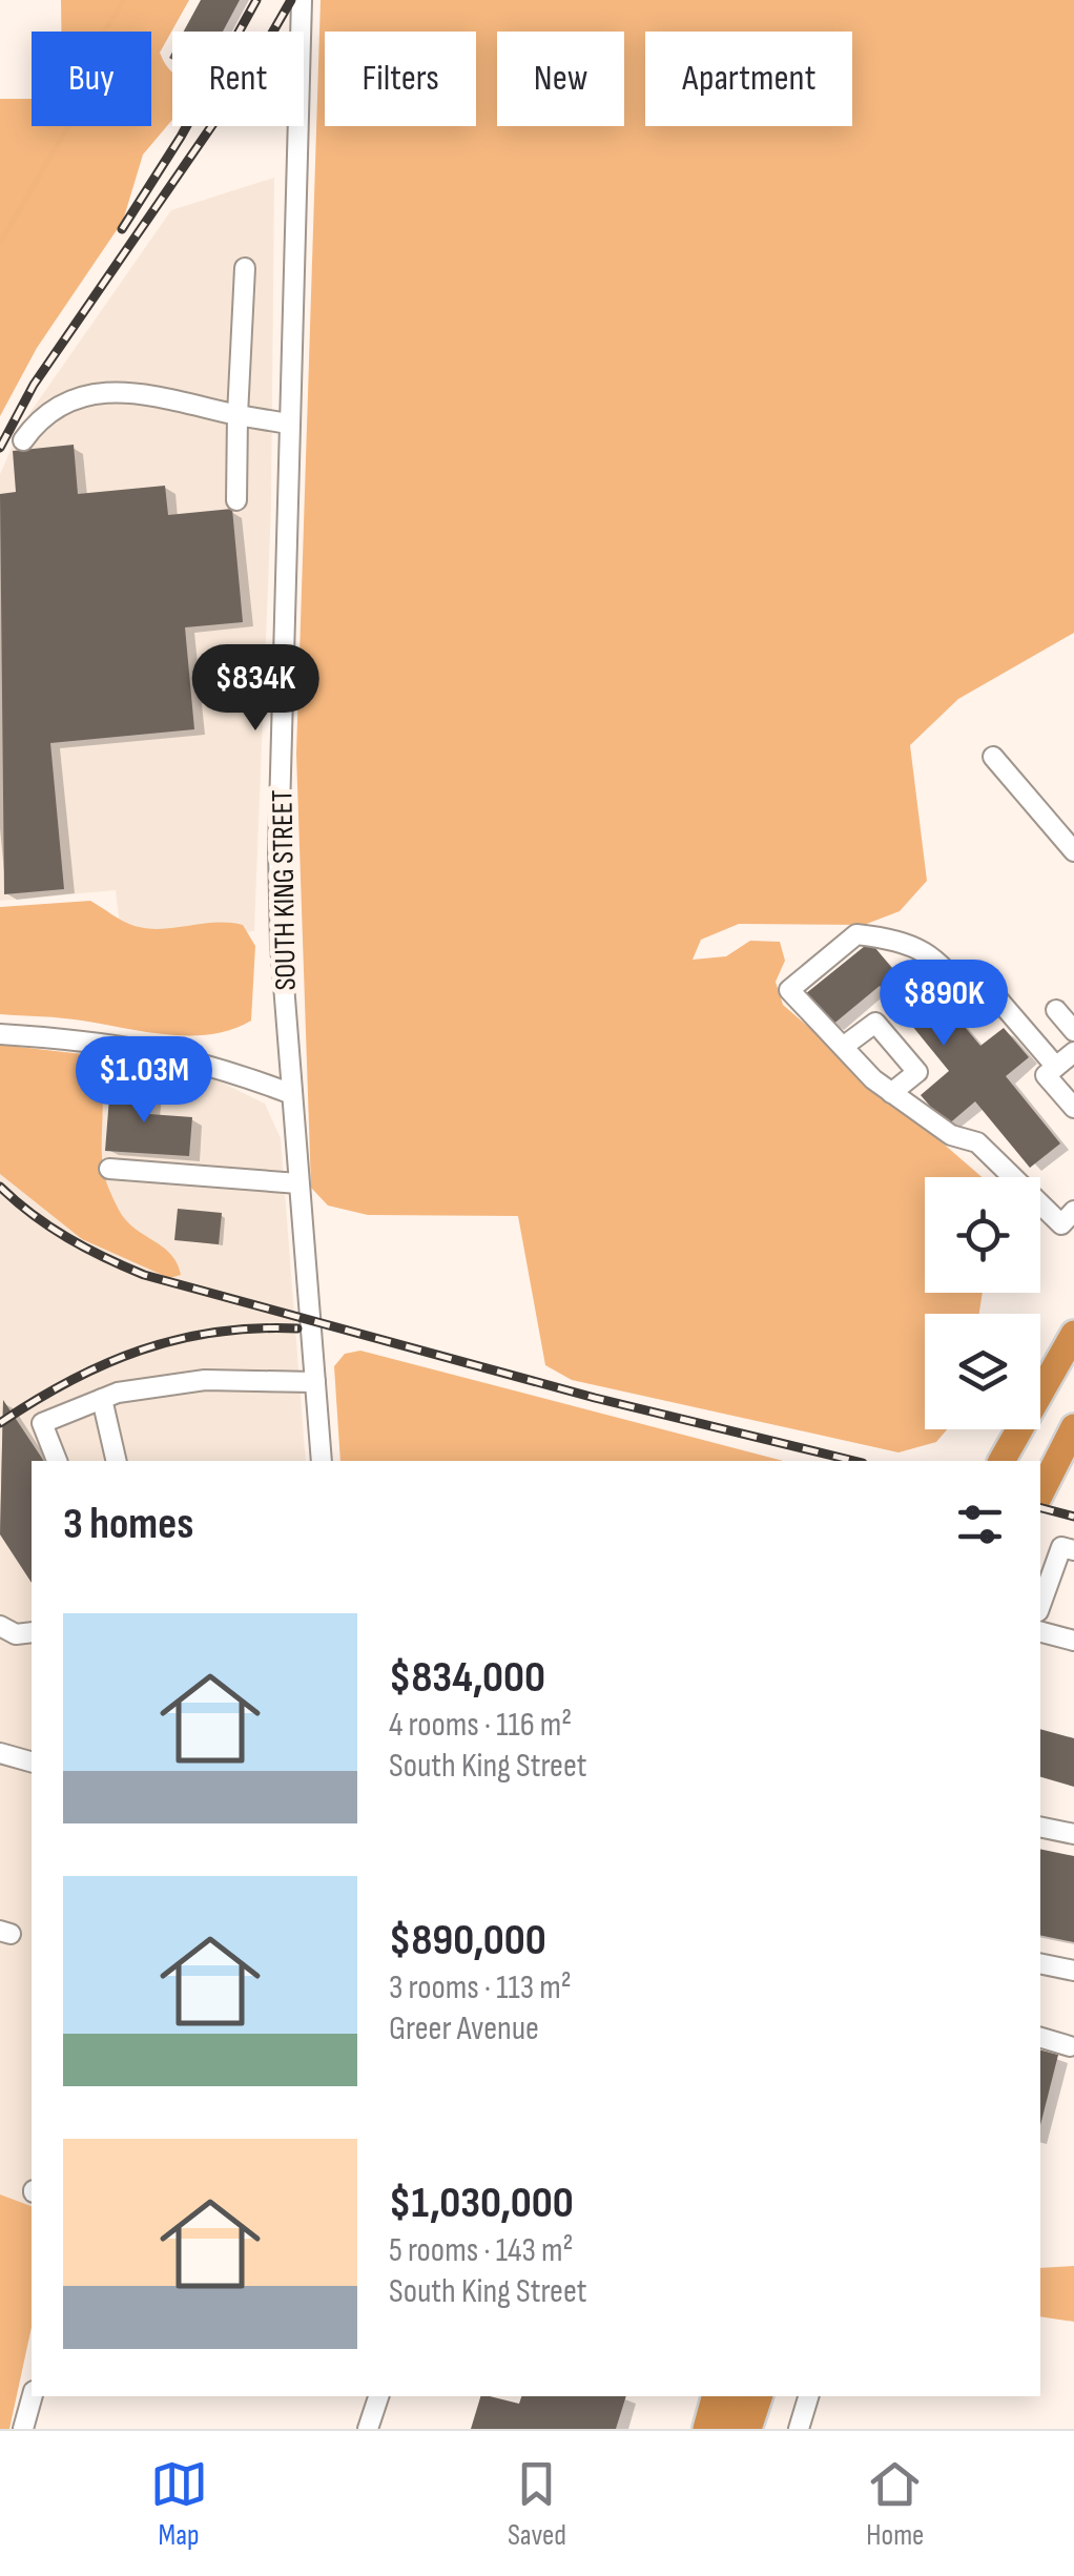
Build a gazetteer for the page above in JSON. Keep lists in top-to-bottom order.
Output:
{
  "streets": {
    "street": ["SOUTH KING STREET"]
  },
  "page": {
    "chip": [
      "Buy",
      "Rent",
      "Filters",
      "New",
      "Apartment"
    ],
    "price": ["$834K", "$890K", "$1.03M"],
    "heading": "3 homes",
    "list": [
      {
        "name": "$834,000",
        "note": "4 rooms · 116 m² · South King Street"
      },
      {
        "name": "$890,000",
        "note": "3 rooms · 113 m² · Greer Avenue"
      },
      {
        "name": "$1,030,000",
        "note": "5 rooms · 143 m² · South King Street"
      }
    ],
    "tabs": ["Map", "Saved", "Home"]
  }
}
